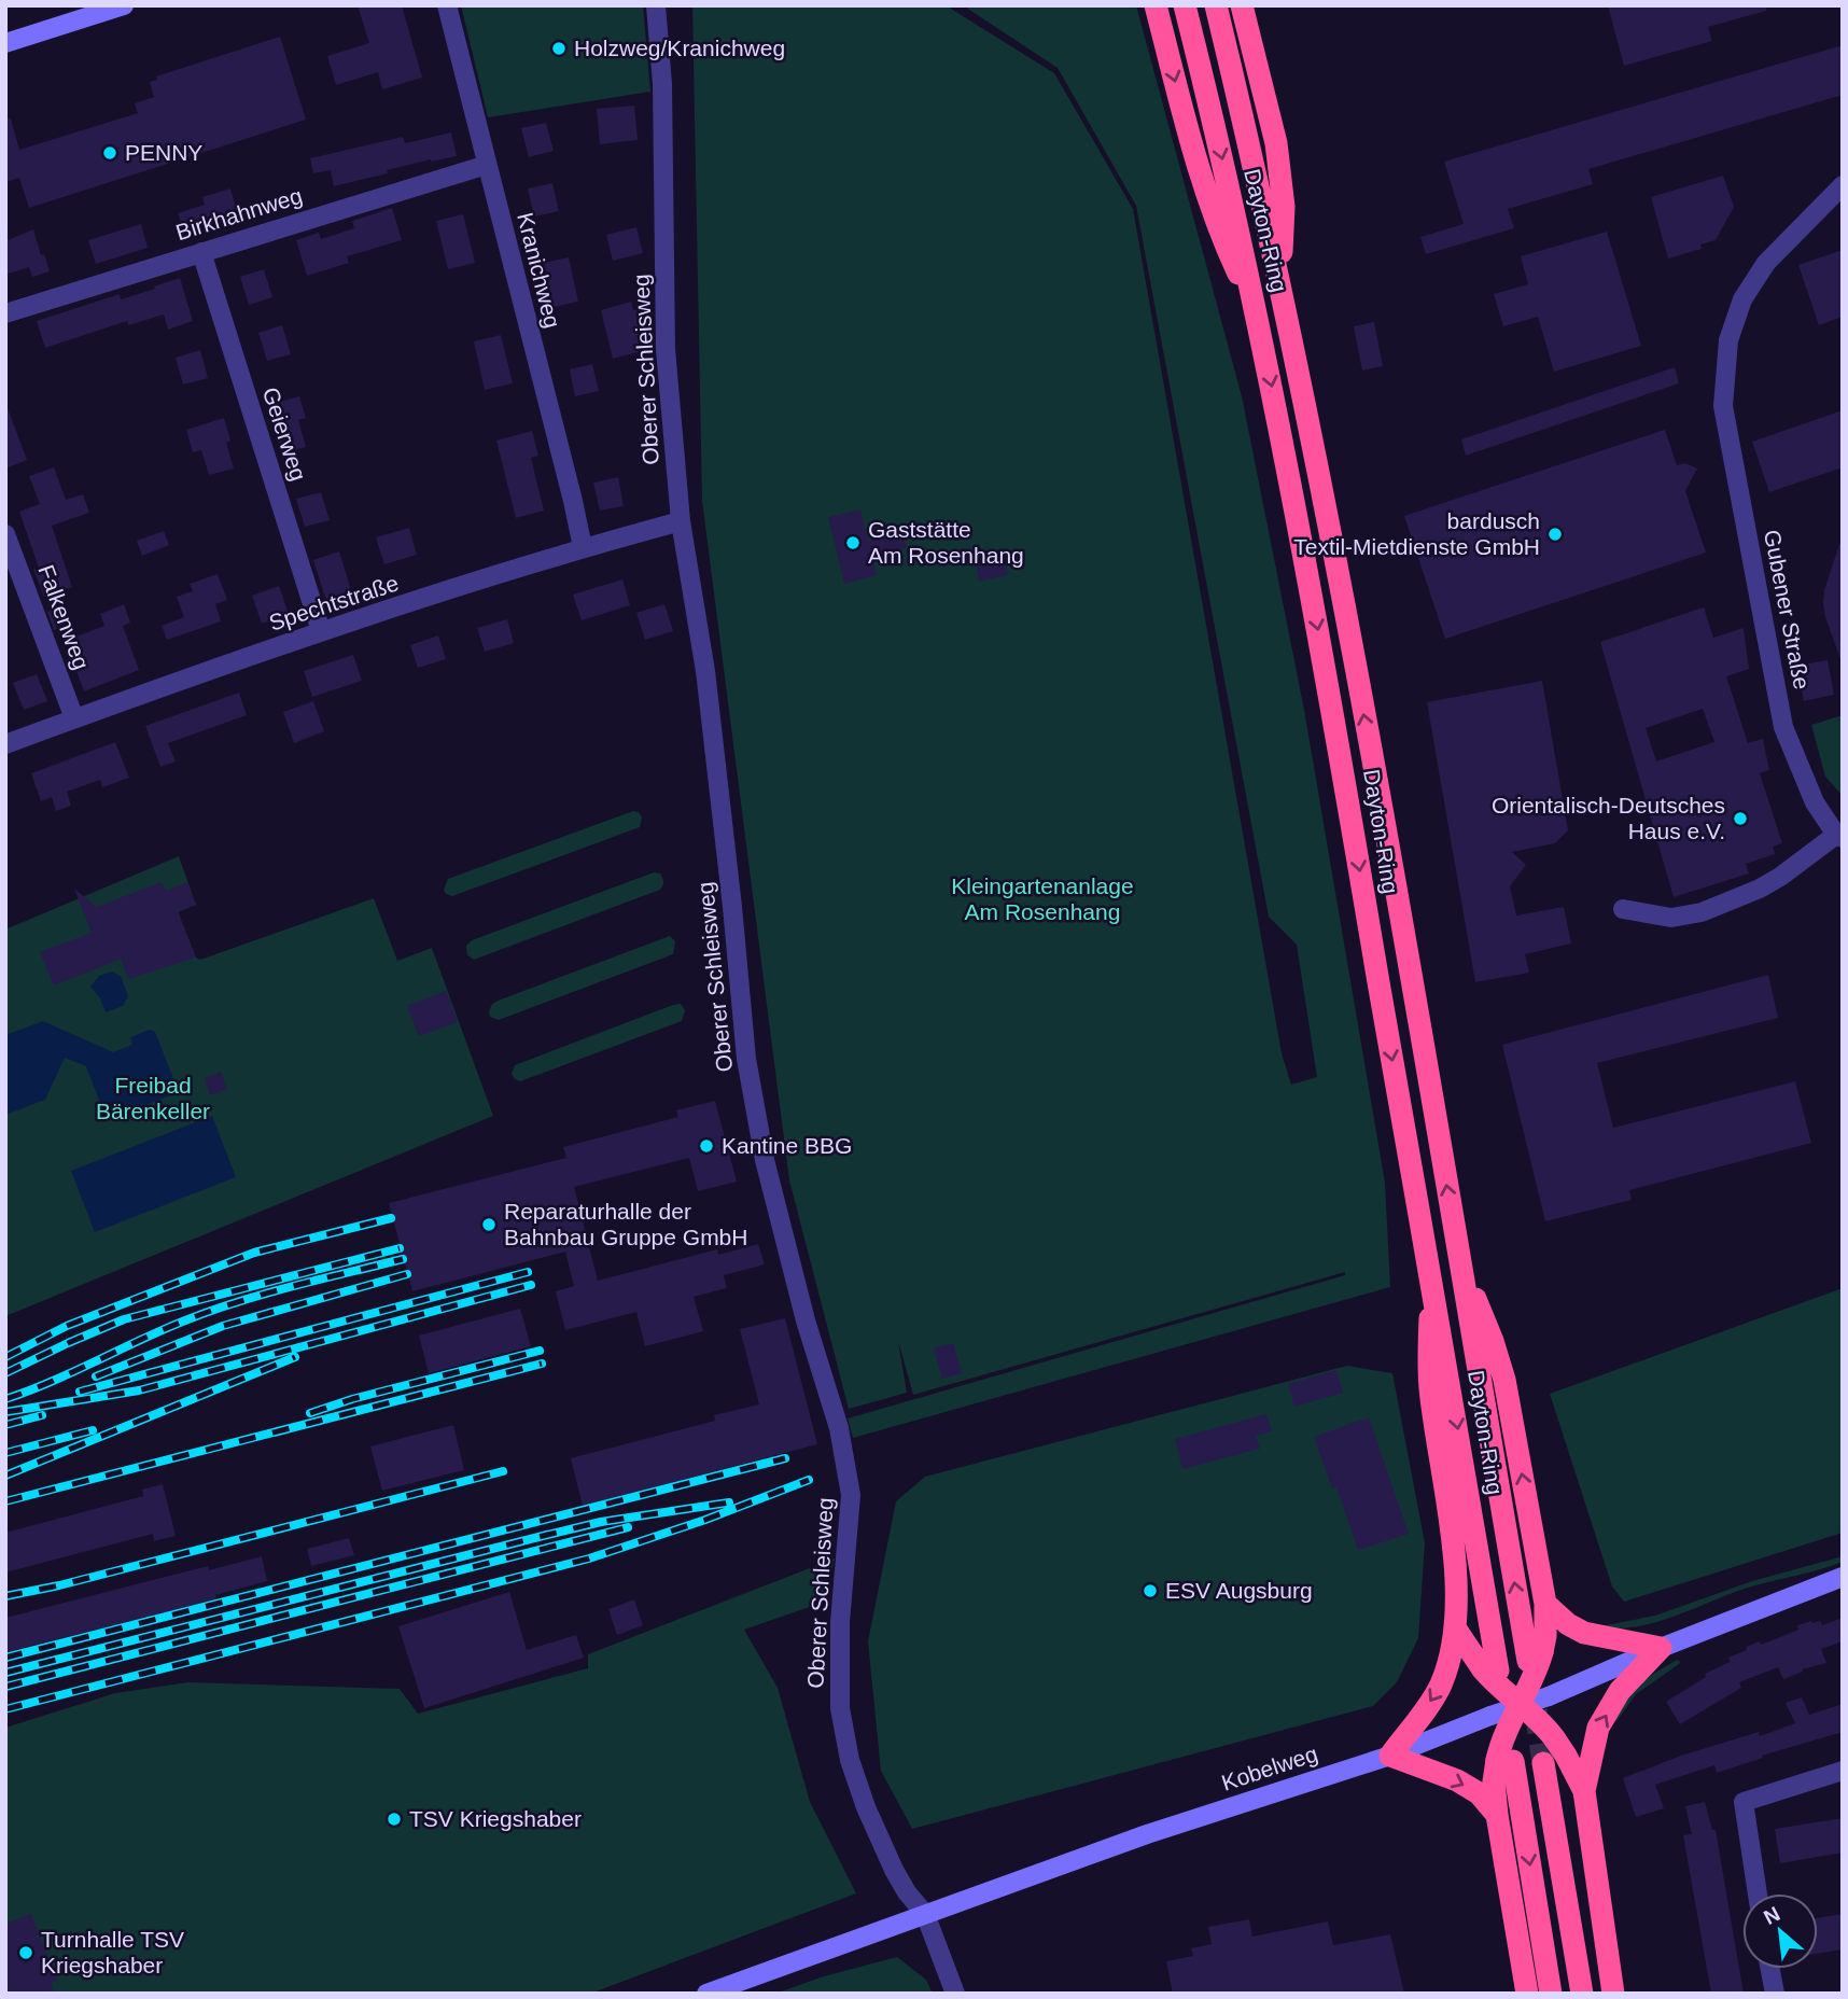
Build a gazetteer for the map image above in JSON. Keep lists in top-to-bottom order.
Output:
{
  "streets": {
    "highway": ["Dayton-Ring"],
    "main road": ["Kobelweg"],
    "street": [
      "Birkhahnweg",
      "Kranichweg",
      "Oberer Schleisweg",
      "Geierweg",
      "Spechtstraße",
      "Gubener Straße",
      "Falkenweg"
    ]
  },
  "crossings": [
    ["Birkhahnweg", "Kranichweg"],
    ["Birkhahnweg", "Geierweg"],
    ["Kranichweg", "Spechtstraße"],
    ["Oberer Schleisweg", "Spechtstraße"],
    ["Oberer Schleisweg", "Kobelweg"],
    ["Geierweg", "Spechtstraße"],
    ["Spechtstraße", "Falkenweg"]
  ],
  "parks": ["Kleingartenanlage Am Rosenhang", "Freibad Bärenkeller"],
  "places": [
    "Holzweg/Kranichweg",
    "PENNY",
    "bardusch Textil-Mietdienste GmbH",
    "Gaststätte Am Rosenhang",
    "Orientalisch-Deutsches Haus e.V.",
    "Kantine BBG",
    "Reparaturhalle der Bahnbau Gruppe GmbH",
    "ESV Augsburg",
    "TSV Kriegshaber",
    "Turnhalle TSV Kriegshaber"
  ],
  "north": "top left"
}
